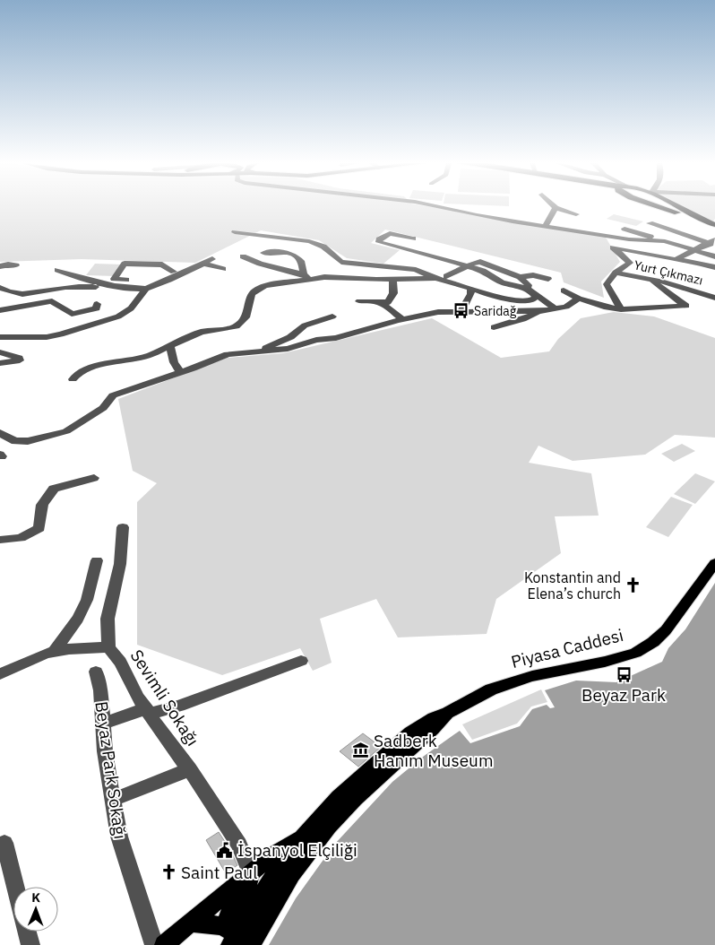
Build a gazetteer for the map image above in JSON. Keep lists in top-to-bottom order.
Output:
{
  "streets": {
    "main road": ["Piyasa Caddesi"],
    "street": ["Yurt Çıkmazı", "Sevimli Sokağı", "Beyaz Park Sokağı"]
  },
  "places": {
    "bus stop": ["Saridağ", "Beyaz Park"],
    "church": ["Konstantin and Elena’s church", "Saint Paul"],
    "museum": ["Sadberk Hanım Museum"],
    "public building": ["İspanyol Elçiliği"]
  },
  "north": "top"
}
